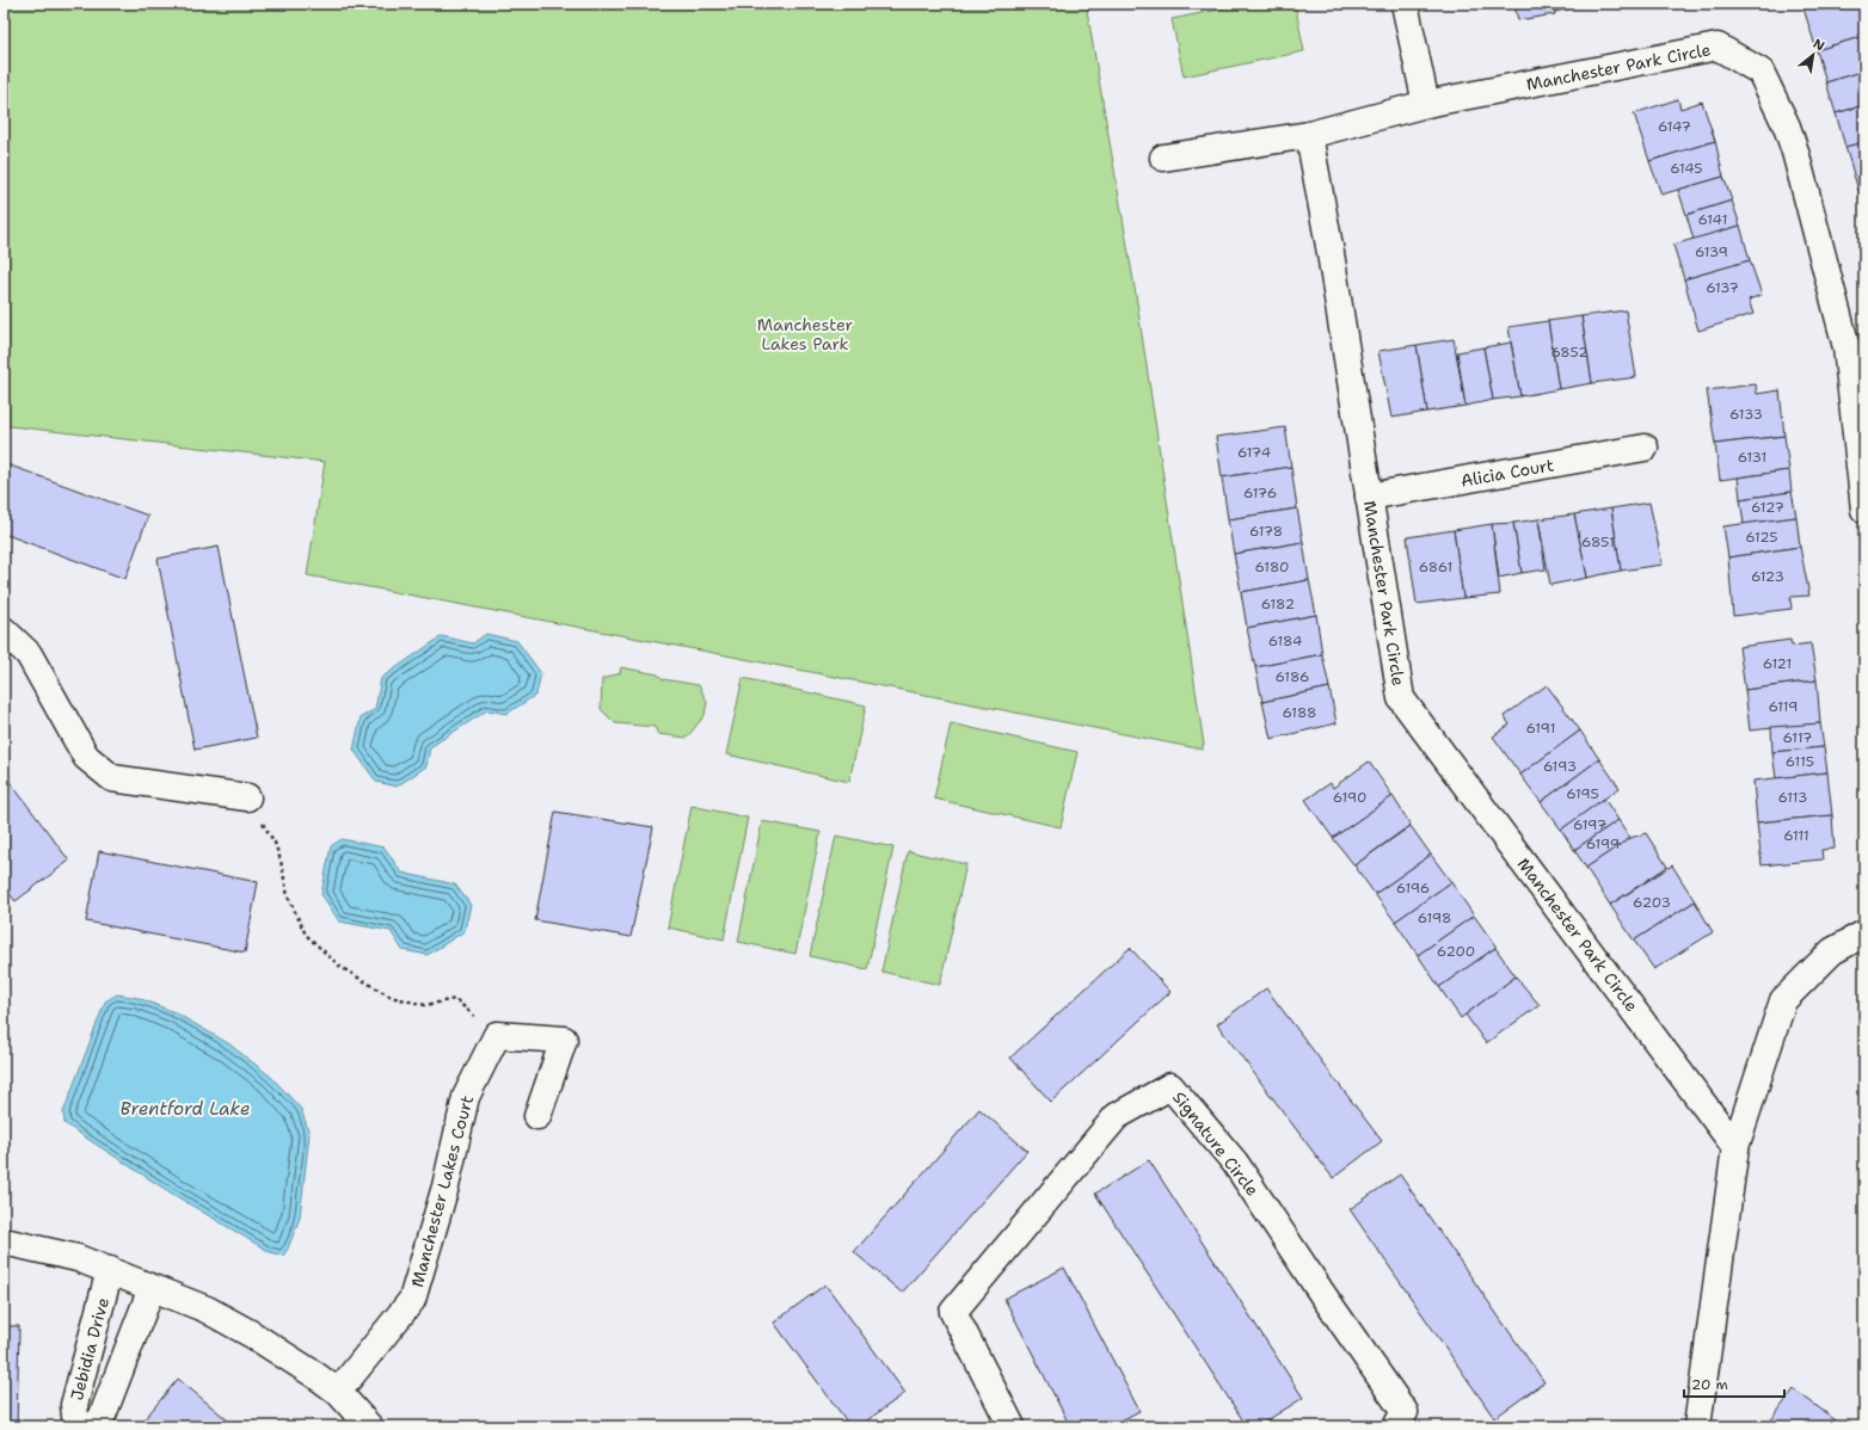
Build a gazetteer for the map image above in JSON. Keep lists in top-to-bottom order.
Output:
{
  "streets": {
    "street": [
      "Manchester Park Circle",
      "Alicia Court",
      "Signature Circle",
      "Manchester Lakes Court",
      "Jebidia Drive"
    ]
  },
  "crossings": [
    ["Manchester Park Circle", "Alicia Court"]
  ],
  "water": ["Brentford Lake"],
  "parks": ["Manchester Lakes Park"],
  "house_numbers": [
    "6147",
    "6145",
    "6141",
    "6139",
    "6137",
    "6852",
    "6133",
    "6174",
    "6131",
    "6176",
    "6127",
    "6178",
    "6125",
    "6851",
    "6180",
    "6861",
    "6123",
    "6182",
    "6184",
    "6121",
    "6186",
    "6119",
    "6188",
    "6191",
    "6117",
    "6115",
    "6193",
    "6195",
    "6190",
    "6113",
    "6197",
    "6111",
    "6199",
    "6196",
    "6203",
    "6198",
    "6200"
  ],
  "scale_bar": "20 m",
  "north": "top right"
}
